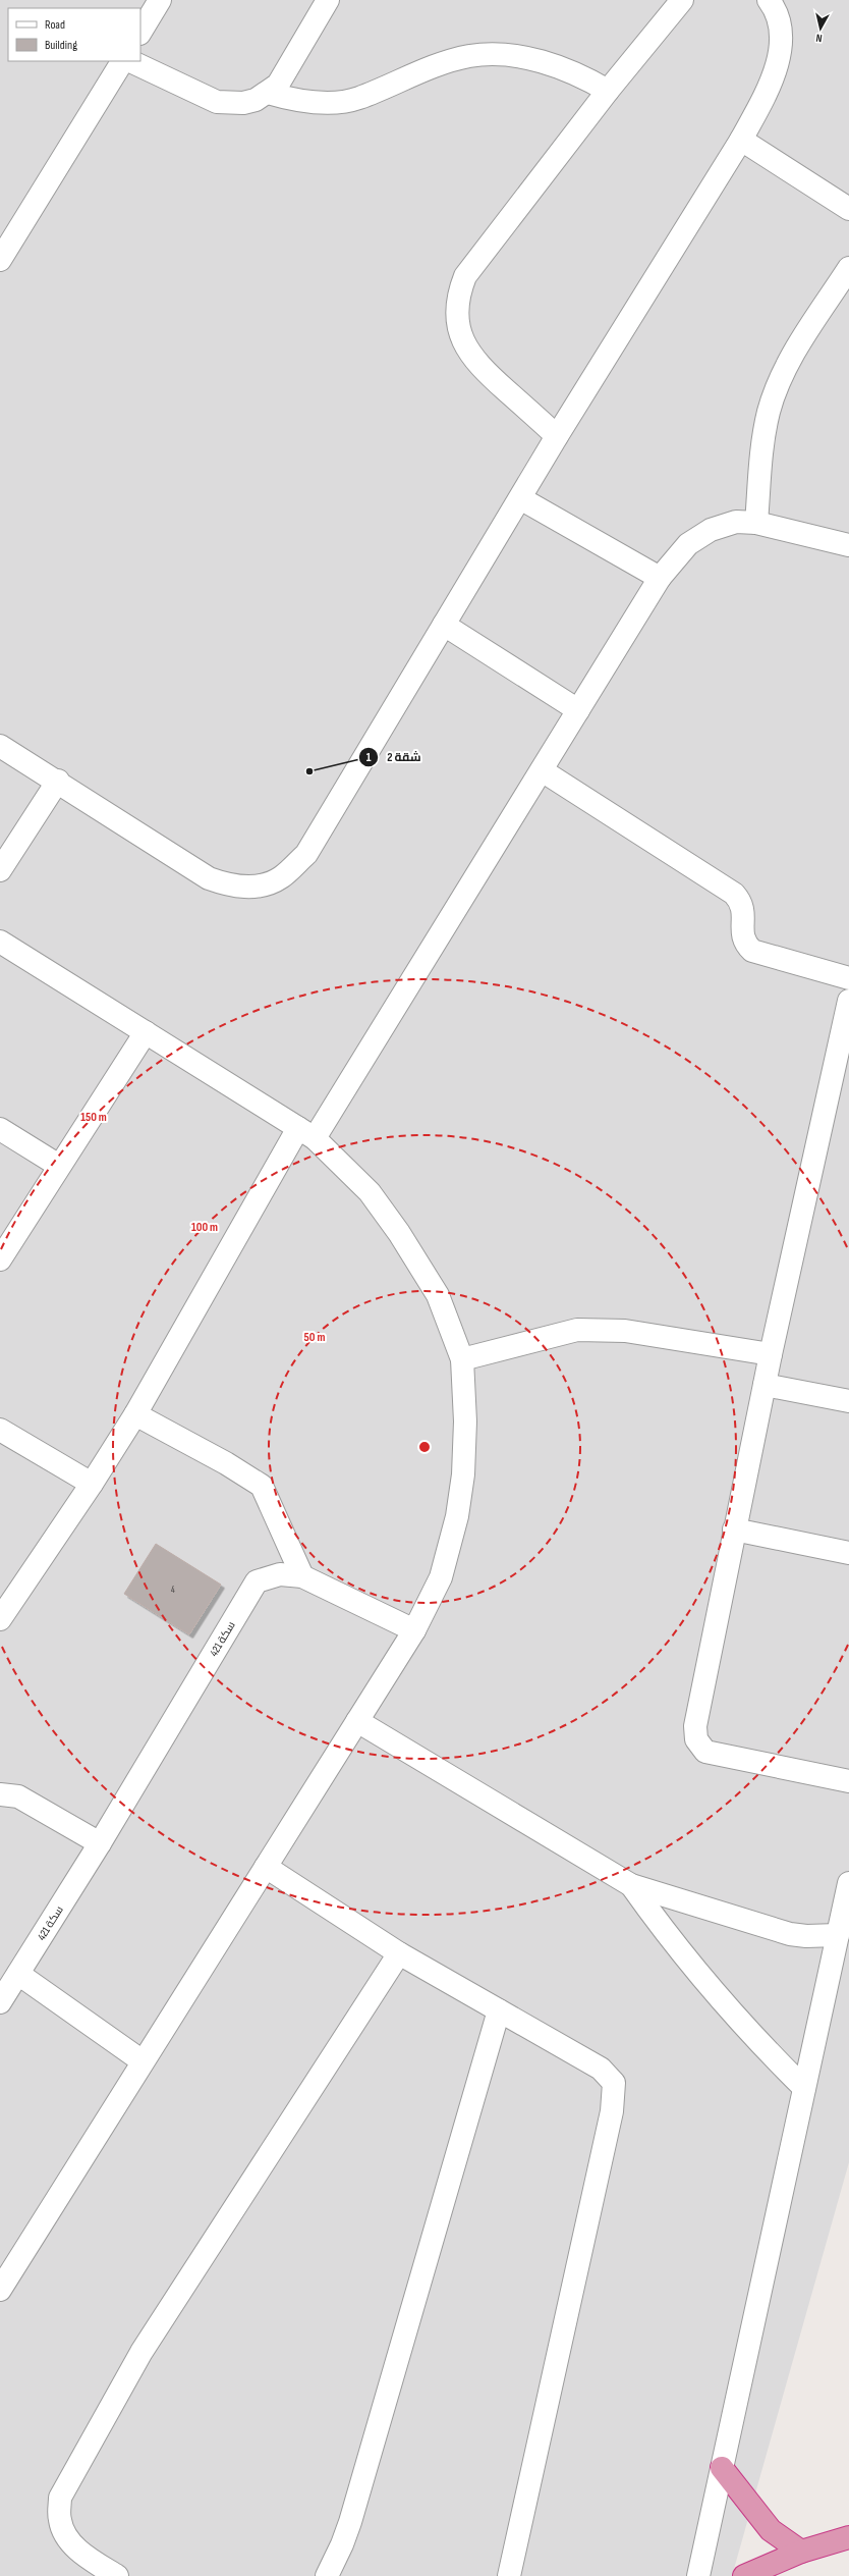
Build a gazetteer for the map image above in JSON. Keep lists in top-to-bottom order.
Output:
{
  "streets": {
    "street": ["سكة 421"]
  },
  "places": ["شقة 2"],
  "house_numbers": ["4"],
  "legend": ["Road", "Building"],
  "north": "bottom",
  "rings": ["150 m", "100 m", "50 m"]
}
